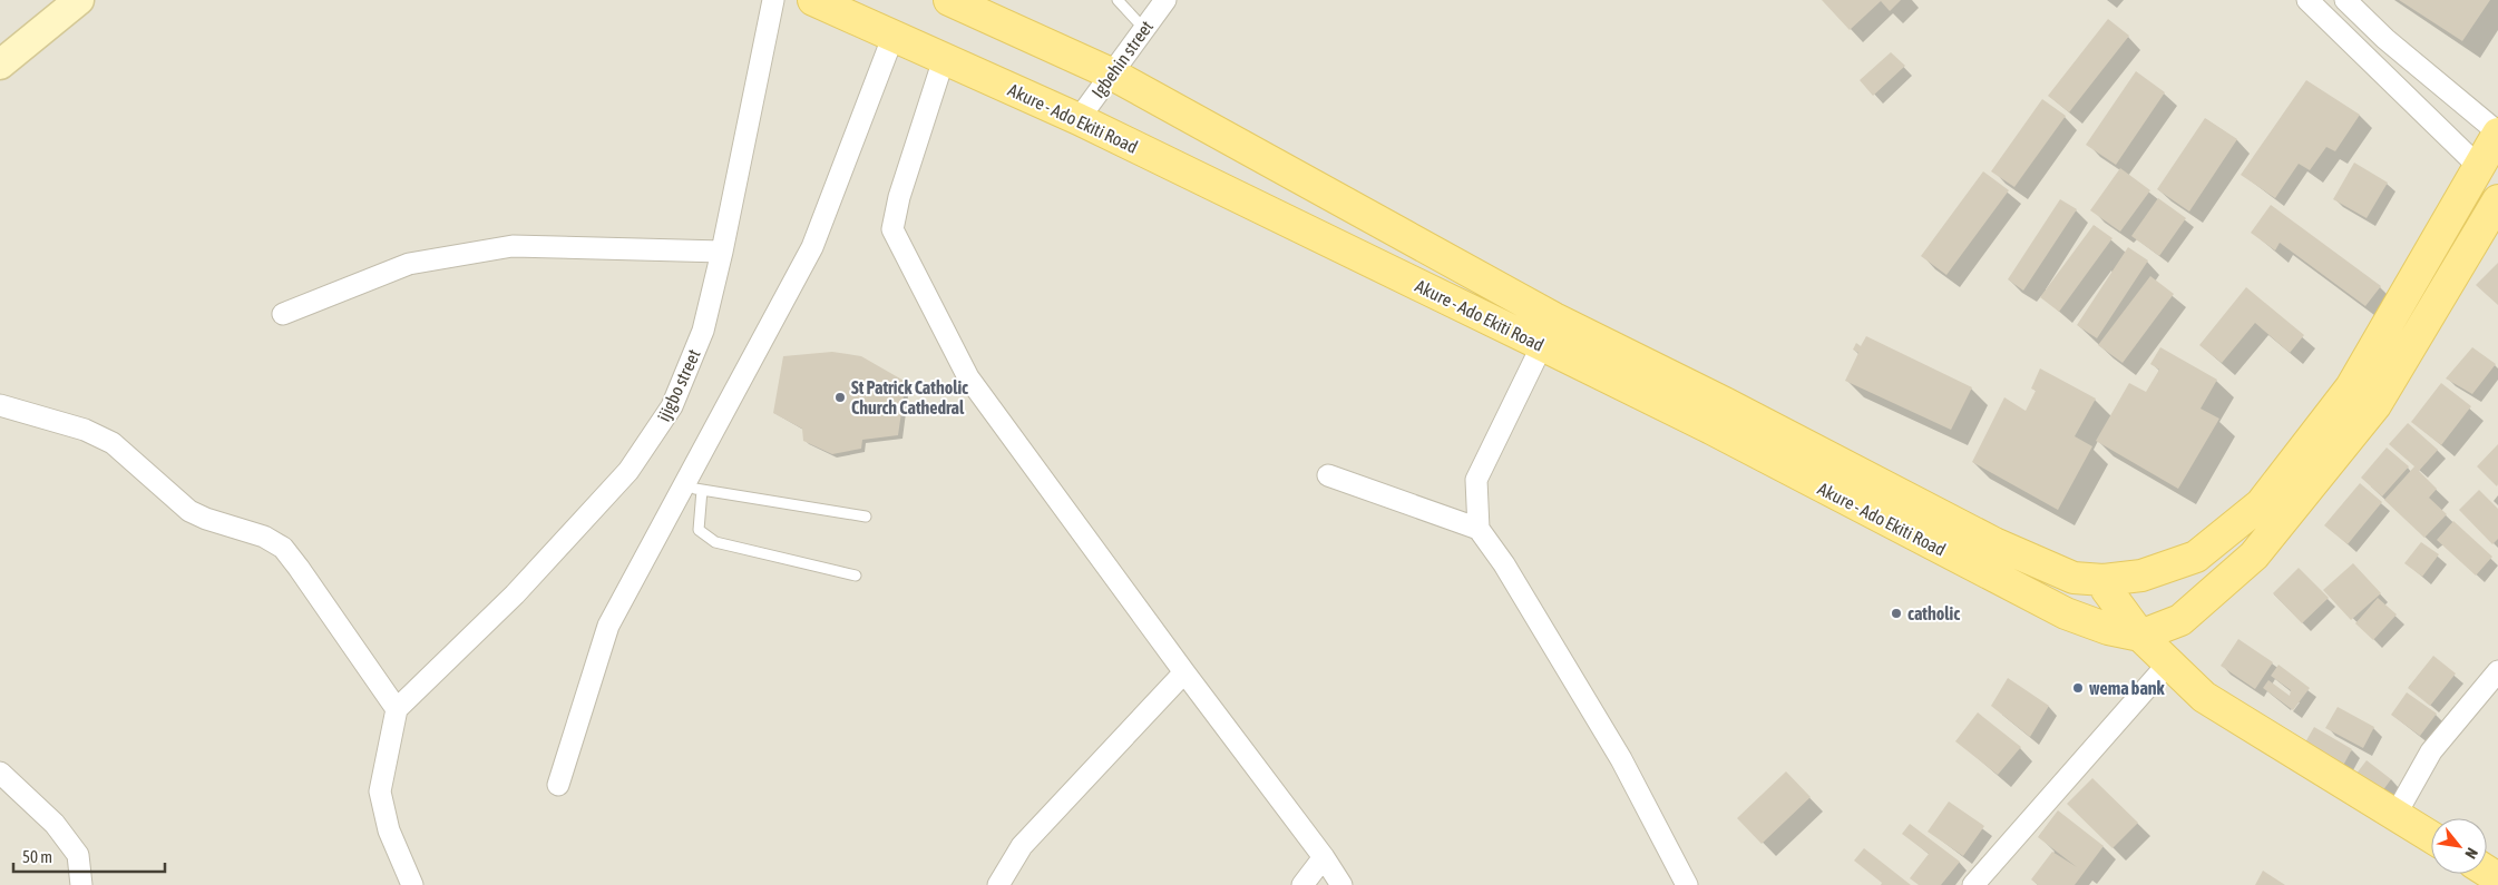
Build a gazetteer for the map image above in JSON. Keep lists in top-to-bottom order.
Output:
{
  "streets": {
    "main road": ["Akure - Ado Ekiti Road"],
    "street": ["Igbehin street", "ijigbo street"]
  },
  "crossings": [
    ["Igbehin street", "Akure - Ado Ekiti Road"]
  ],
  "places": ["St Patrick Catholic Church Cathedral", "catholic", "wema bank"],
  "scale_bar": "50 m",
  "north": "bottom right"
}
